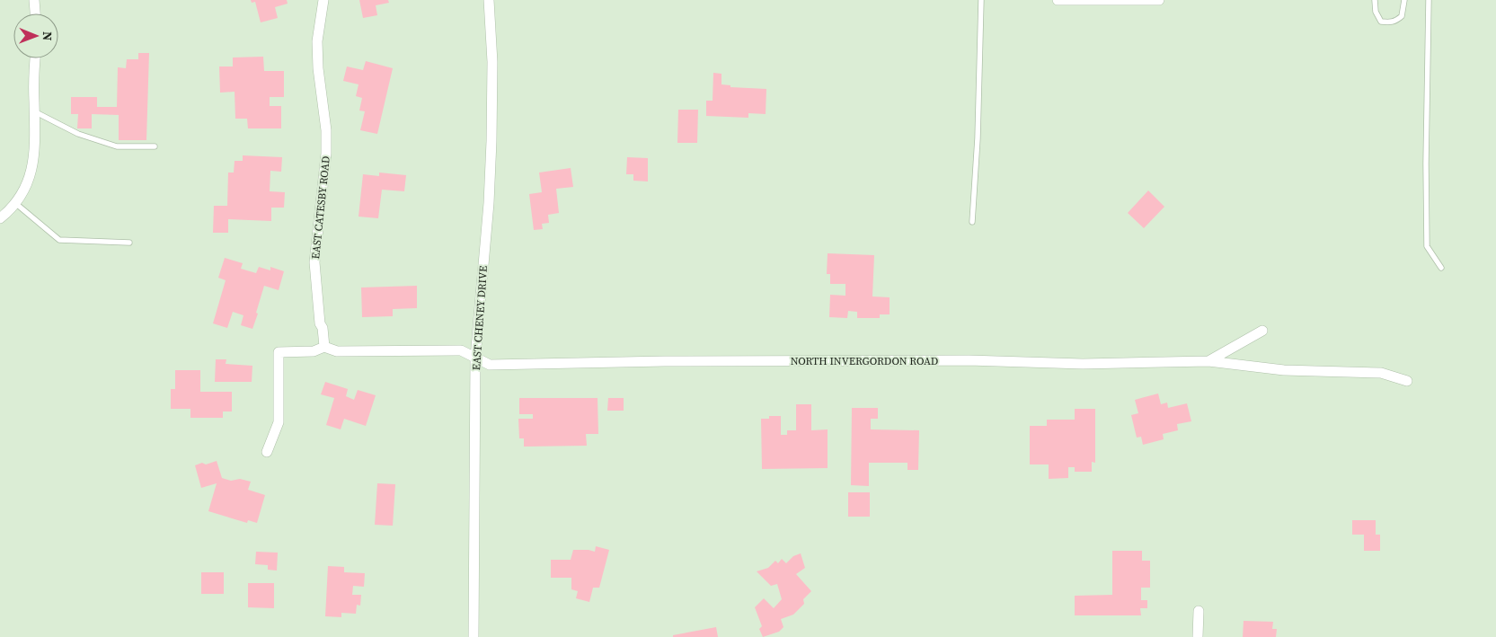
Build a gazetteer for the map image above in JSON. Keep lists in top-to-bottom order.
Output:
{
  "streets": {
    "street": ["EAST CATESBY ROAD", "EAST CHENEY DRIVE", "NORTH INVERGORDON ROAD"]
  },
  "crossings": [
    ["EAST CATESBY ROAD", "NORTH INVERGORDON ROAD"],
    ["EAST CHENEY DRIVE", "NORTH INVERGORDON ROAD"]
  ],
  "north": "right"
}
